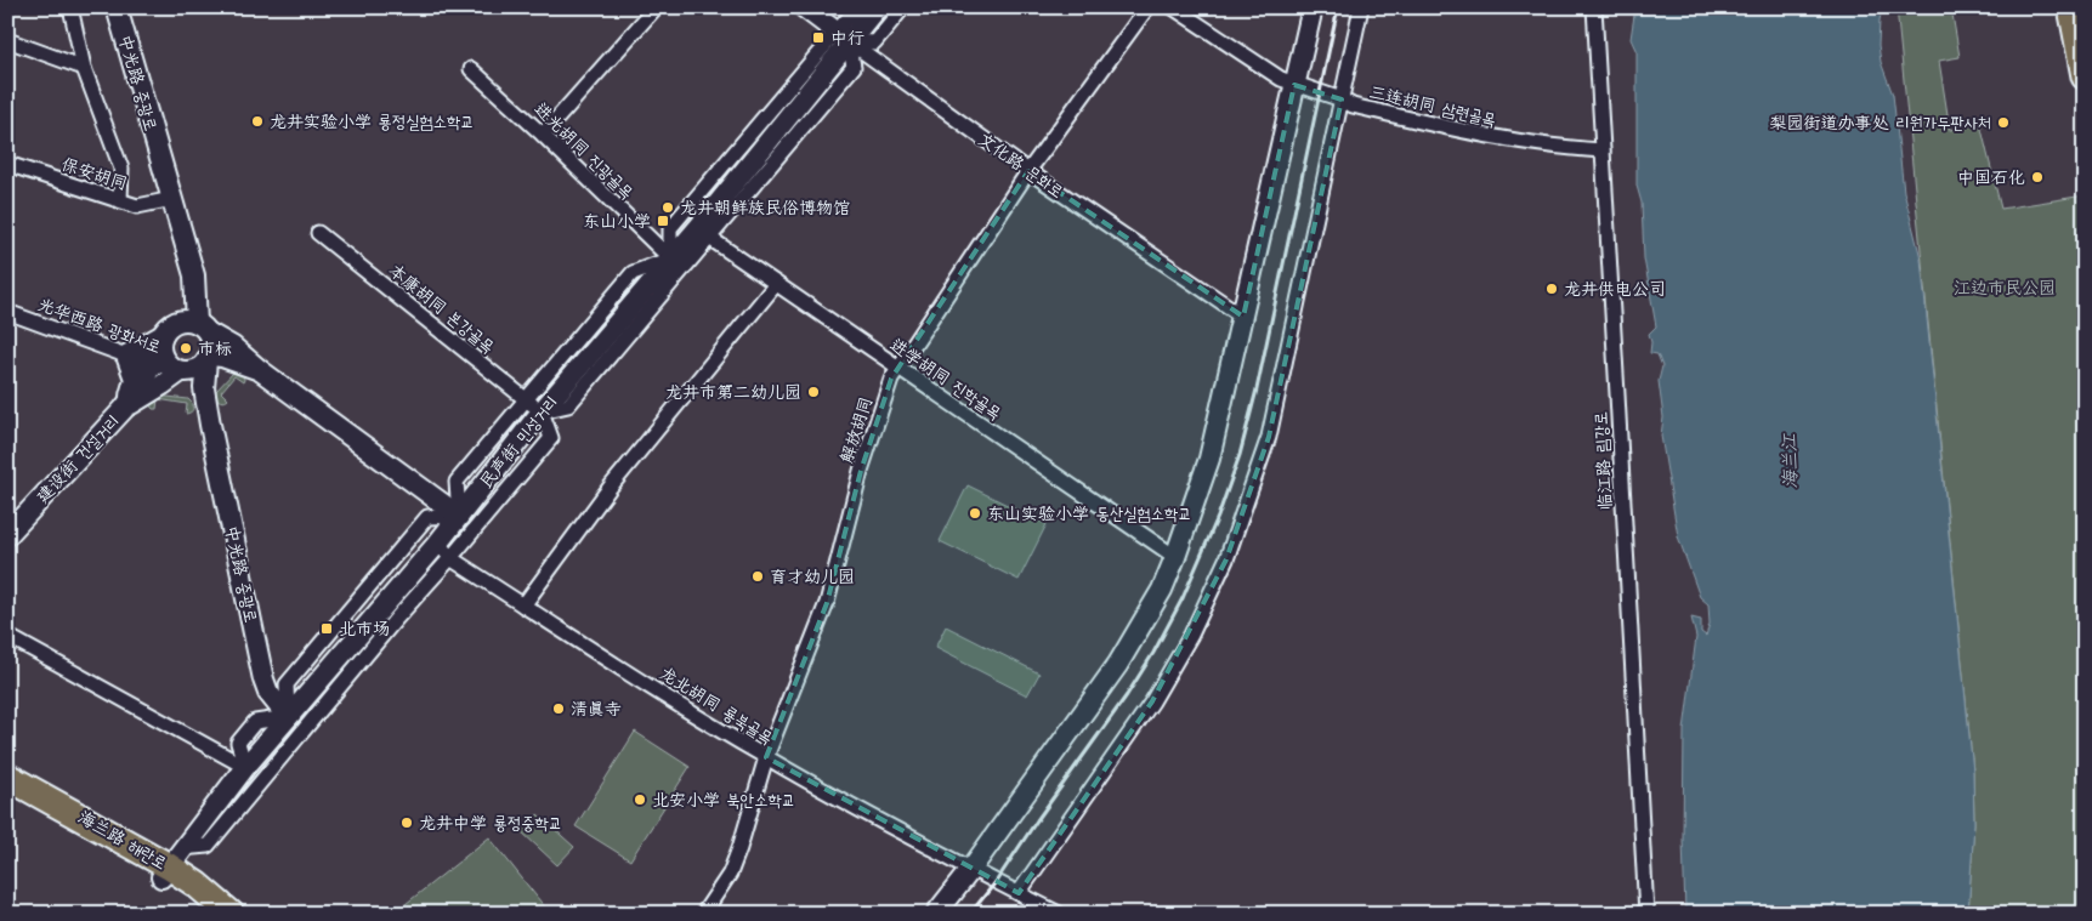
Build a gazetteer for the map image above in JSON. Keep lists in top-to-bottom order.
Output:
{
  "streets": {
    "highway": ["海兰路 해란로"],
    "street": [
      "中光路 중광로",
      "三连胡同 삼련골목",
      "进光胡同 진광골목",
      "文化路 문화로",
      "保安胡同",
      "本康胡同 본강골목",
      "光华西路 광화서로",
      "进学胡同 진학골목",
      "解放胡同",
      "民声街 민성거리",
      "建设街 건설거리",
      "临江路 림강로",
      "龙北胡同 룡북골목"
    ]
  },
  "crossings": [
    ["中光路 중광로", "保安胡同"],
    ["中光路 중광로", "光华西路 광화서로"],
    ["中光路 중광로", "民声街 민성거리"],
    ["中光路 중광로", "建设街 건설거리"],
    ["三连胡同 삼련골목", "临江路 림강로"],
    ["进光胡同 진광골목", "民声街 민성거리"],
    ["文化路 문화로", "解放胡同"],
    ["文化路 문화로", "民声街 민성거리"],
    ["本康胡同 본강골목", "民声街 민성거리"],
    ["进学胡同 진학골목", "解放胡同"],
    ["进学胡同 진학골목", "民声街 민성거리"],
    ["解放胡同", "龙北胡同 룡북골목"],
    ["民声街 민성거리", "龙北胡同 룡북골목"],
    ["民声街 민성거리", "海兰路 해란로"]
  ],
  "water": ["海兰江"],
  "parks": ["江边市民公园"],
  "places": {
    "transit": ["中行", "东山小学", "北市场"],
    "other": [
      "龙井实验小学 룡정실험소학교",
      "梨园街道办事处 리원가두판사처",
      "中国石化",
      "龙井朝鲜族民俗博物馆",
      "龙井供电公司",
      "市标",
      "龙井市第二幼儿园",
      "东山实验小学 동산실험소학교",
      "育才幼儿园",
      "清真寺",
      "北安小学 북안소학교",
      "龙井中学 룡정중학교"
    ]
  }
}
